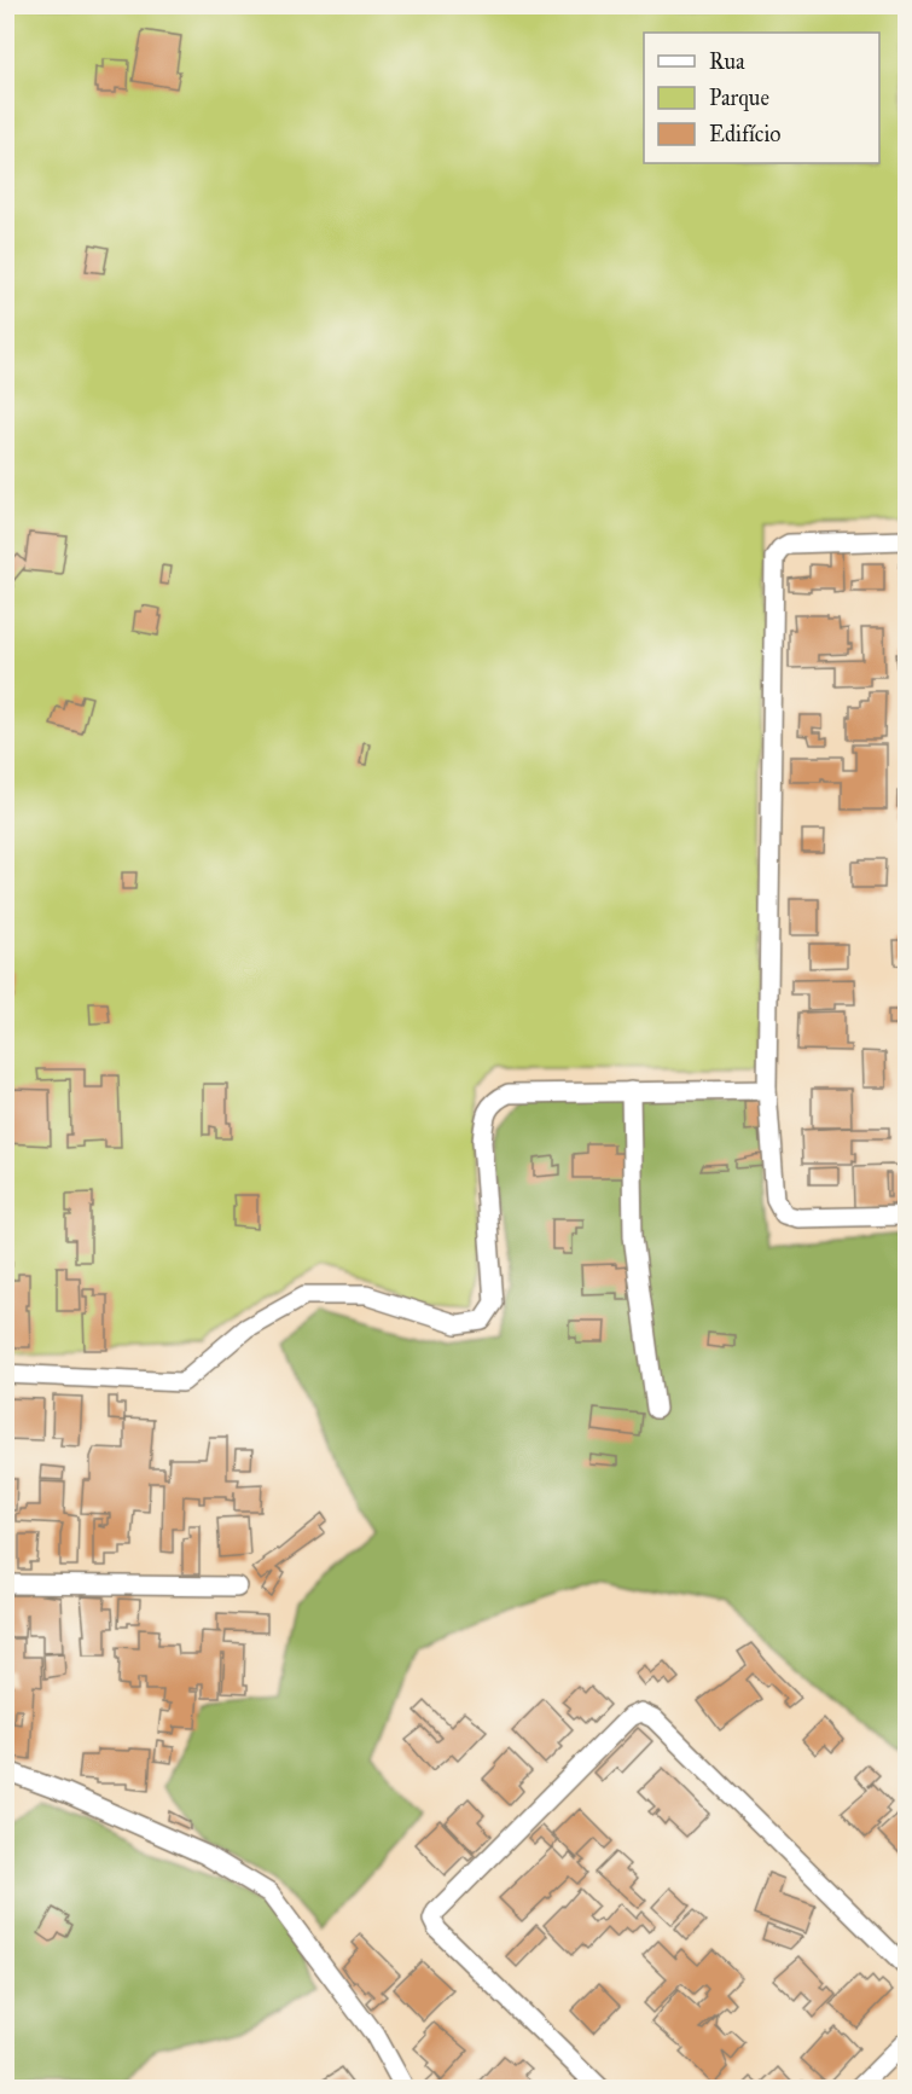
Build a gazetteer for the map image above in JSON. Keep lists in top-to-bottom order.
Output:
{
  "legend": ["Rua", "Parque", "Edifício"]
}
